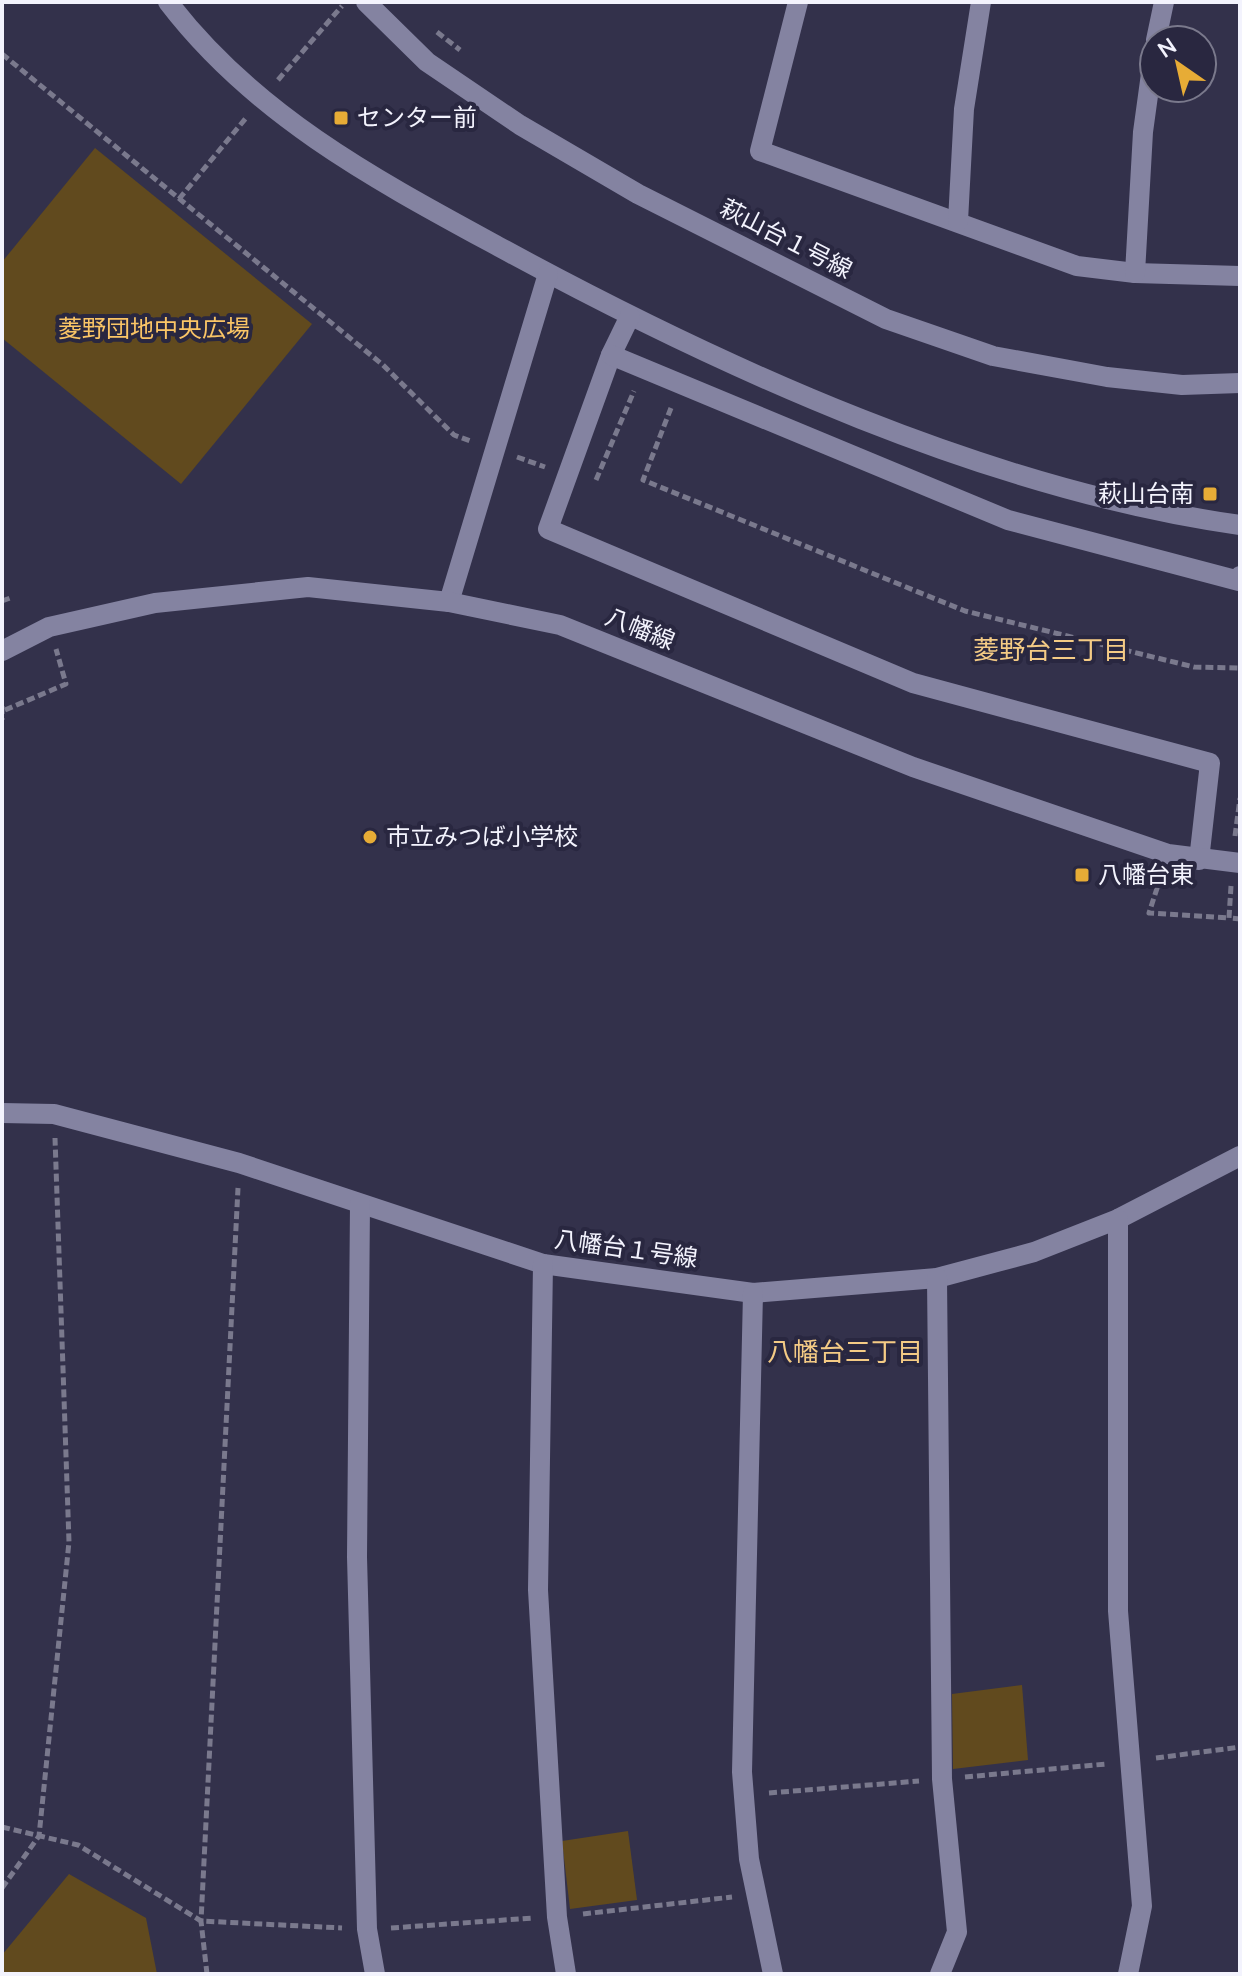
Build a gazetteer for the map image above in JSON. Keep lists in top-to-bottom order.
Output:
{
  "streets": {
    "street": ["萩山台１号線", "八幡線", "八幡台１号線"]
  },
  "districts": ["菱野台三丁目", "八幡台三丁目"],
  "parks": ["菱野団地中央広場"],
  "places": {
    "transit": ["センター前", "萩山台南", "八幡台東"],
    "other": ["市立みつば小学校"]
  },
  "north": "top left"
}
